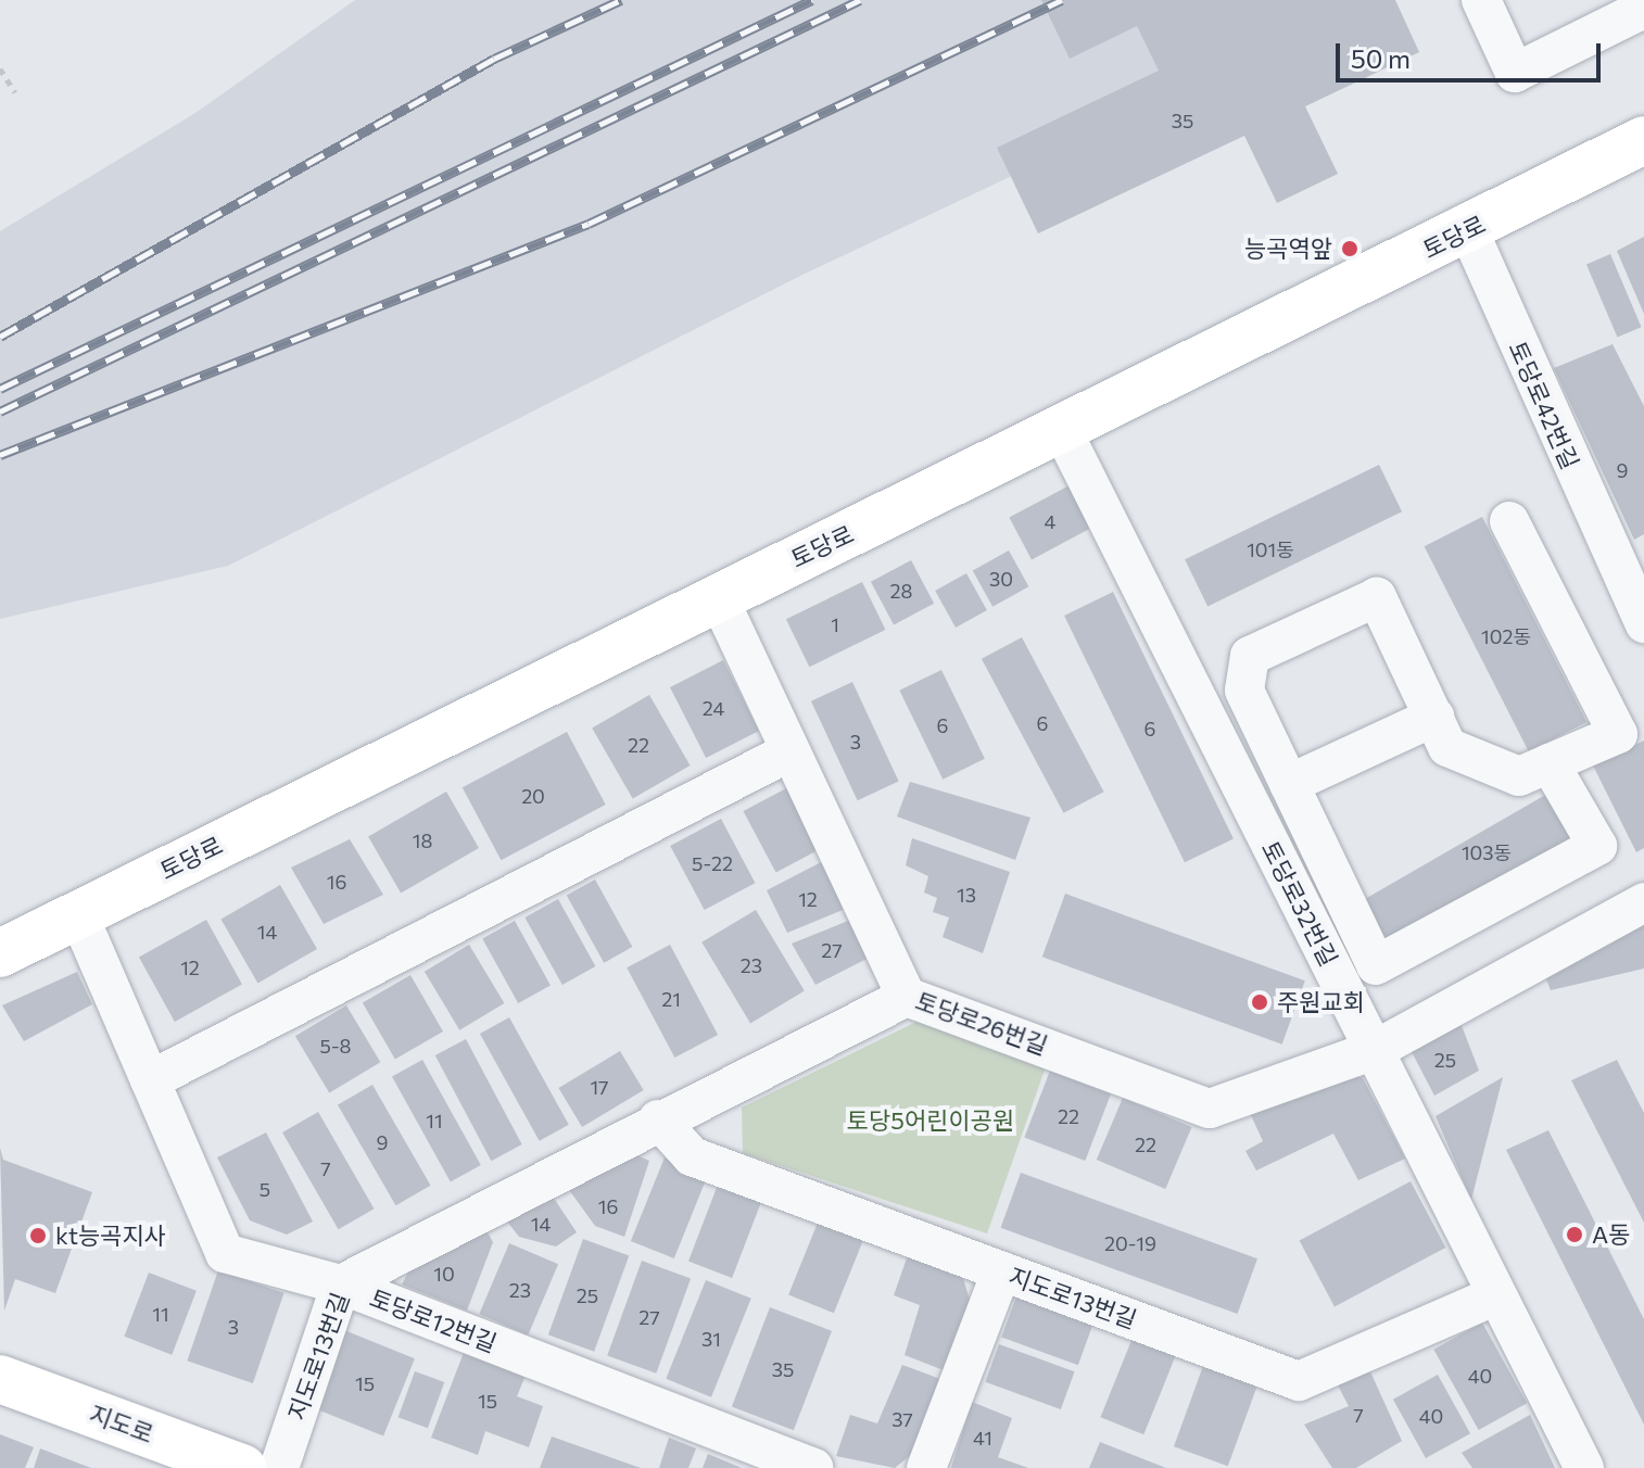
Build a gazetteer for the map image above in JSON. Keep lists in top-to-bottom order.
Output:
{
  "streets": {
    "main road": ["토당로", "지도로"],
    "street": [
      "토당로42번길",
      "토당로32번길",
      "토당로26번길",
      "지도로13번길",
      "토당로12번길"
    ]
  },
  "crossings": [
    ["토당로", "토당로42번길"],
    ["토당로", "토당로32번길"],
    ["토당로", "토당로26번길"],
    ["토당로", "토당로12번길"],
    ["토당로32번길", "토당로26번길"],
    ["토당로32번길", "지도로13번길"],
    ["토당로26번길", "지도로13번길"],
    ["지도로13번길", "토당로12번길"]
  ],
  "parks": ["토당5어린이공원"],
  "places": [
    "능곡역앞",
    "주원교회",
    "A동",
    "kt능곡지사"
  ],
  "house_numbers": [
    "35",
    "9",
    "4",
    "101동",
    "30",
    "28",
    "1",
    "102동",
    "24",
    "6",
    "6",
    "6",
    "3",
    "22",
    "20",
    "18",
    "103동",
    "5-22",
    "16",
    "13",
    "12",
    "14",
    "27",
    "23",
    "12",
    "21",
    "5-8",
    "25",
    "17",
    "22",
    "11",
    "9",
    "22",
    "7",
    "5",
    "16",
    "14",
    "20-19",
    "10",
    "23",
    "25",
    "11",
    "27",
    "3",
    "31",
    "35",
    "40",
    "15",
    "15",
    "7",
    "40",
    "37",
    "41"
  ],
  "scale_bar": "50 m"
}
